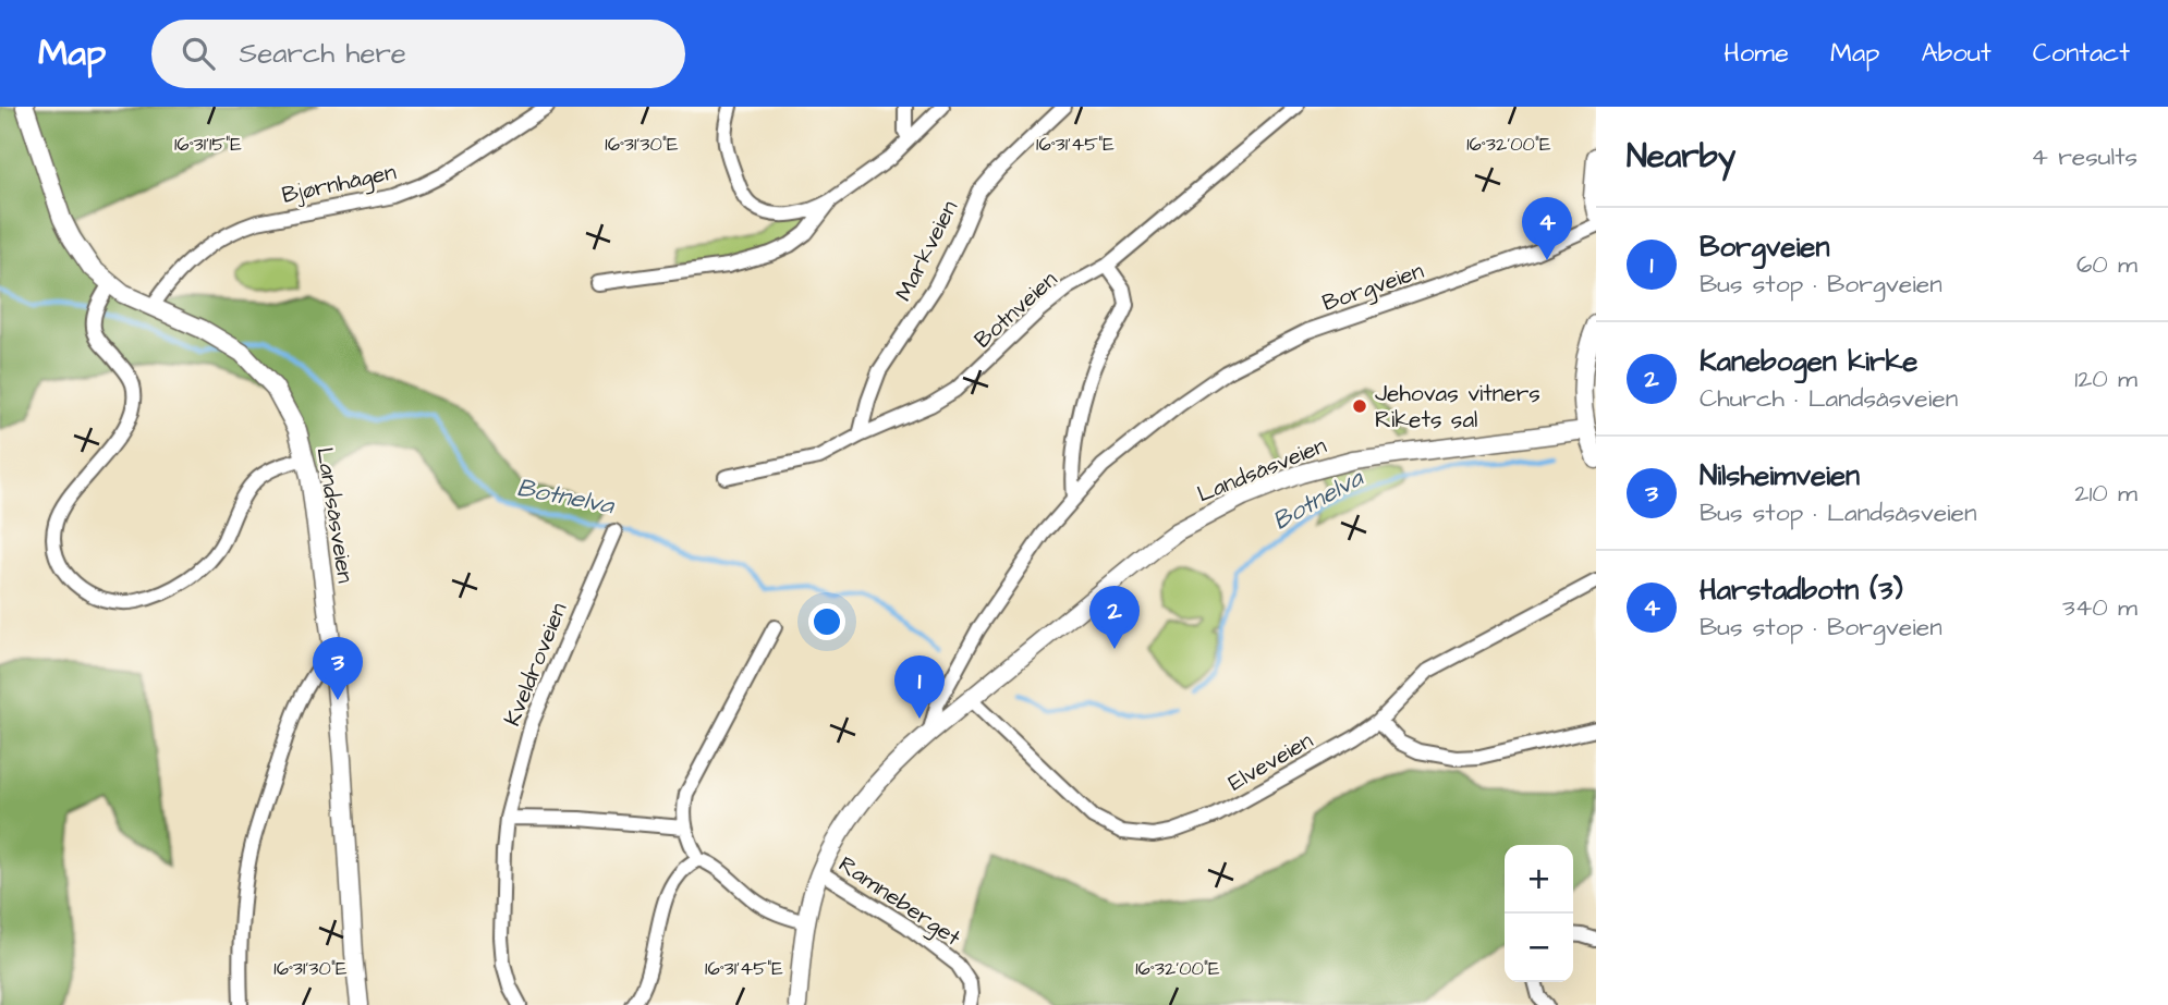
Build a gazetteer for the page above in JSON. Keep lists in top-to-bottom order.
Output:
{
  "streets": {
    "street": [
      "Bjørnhågen",
      "Markveien",
      "Borgveien",
      "Botnveien",
      "Landsåsveien",
      "Kveldroveien",
      "Elveveien",
      "Ramneberget"
    ]
  },
  "crossings": [
    ["Bjørnhågen", "Landsåsveien"],
    ["Markveien", "Botnveien"],
    ["Borgveien", "Landsåsveien"],
    ["Landsåsveien", "Elveveien"],
    ["Landsåsveien", "Ramneberget"]
  ],
  "water": ["Botnelva"],
  "places": ["Jehovas vitners Rikets sal"],
  "page": {
    "header": "Map",
    "search": "Search here",
    "nav": [
      "Home",
      "Map",
      "About",
      "Contact"
    ],
    "heading": ["Nearby", "4 results"],
    "pins": [
      "4",
      "2",
      "3",
      "1"
    ],
    "list": [
      {
        "mark": "1",
        "name": "Borgveien",
        "note": "Bus stop · Borgveien",
        "value": "60 m"
      },
      {
        "mark": "2",
        "name": "Kanebogen kirke",
        "note": "Church · Landsåsveien",
        "value": "120 m"
      },
      {
        "mark": "3",
        "name": "Nilsheimveien",
        "note": "Bus stop · Landsåsveien",
        "value": "210 m"
      },
      {
        "mark": "4",
        "name": "Harstadbotn (3)",
        "note": "Bus stop · Borgveien",
        "value": "340 m"
      }
    ],
    "map_buttons": ["+", "−"]
  },
  "coordinates": [
    "16°31'15\"E",
    "16°31'30\"E",
    "16°31'45\"E",
    "16°32'00\"E"
  ]
}
